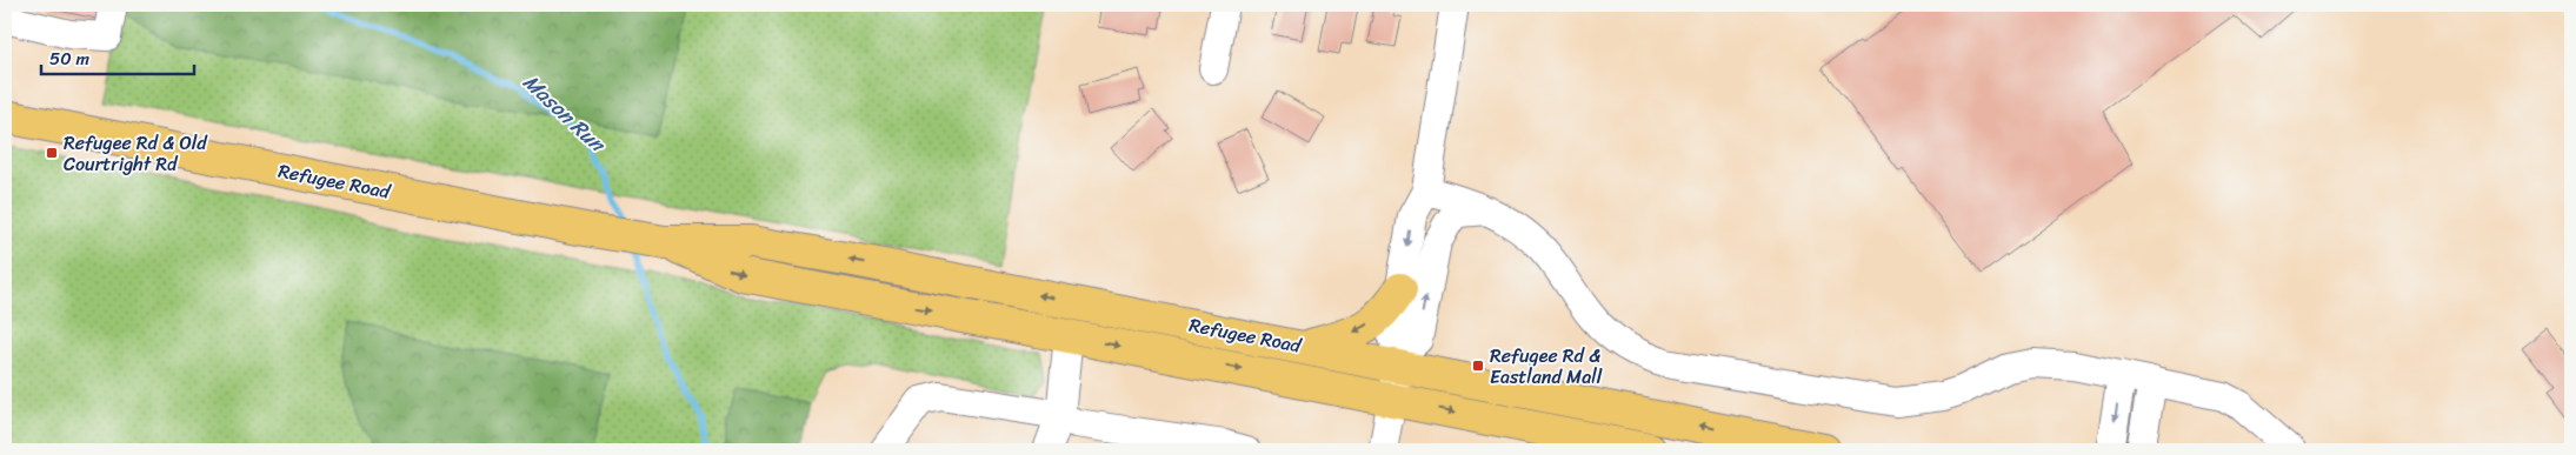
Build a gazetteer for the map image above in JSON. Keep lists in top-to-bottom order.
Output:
{
  "streets": {
    "main road": ["Refugee Road"]
  },
  "water": ["Mason Run"],
  "places": {
    "transit": ["Refugee Rd & Old Courtright Rd", "Refugee Rd & Eastland Mall"]
  },
  "scale_bar": "50 m"
}
